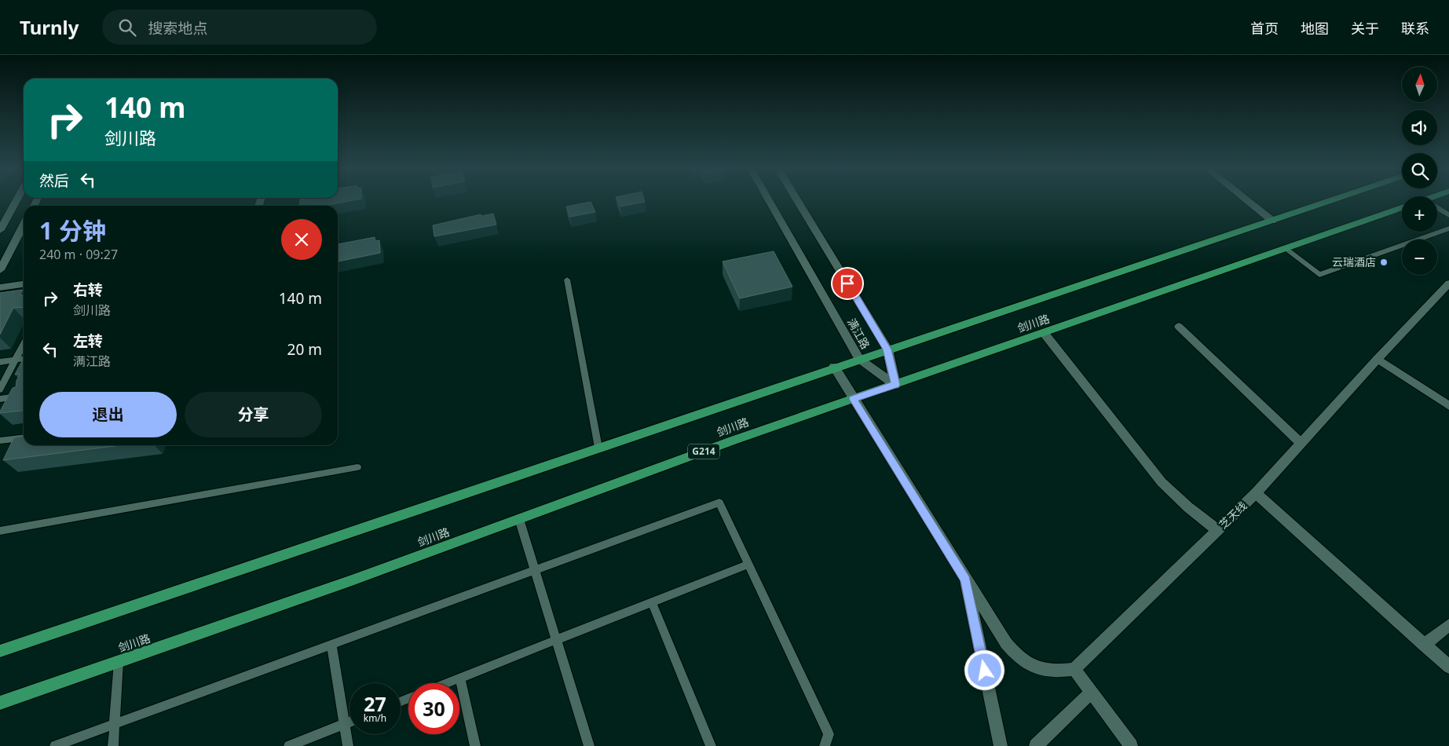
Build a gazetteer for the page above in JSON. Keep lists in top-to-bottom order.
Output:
{
  "streets": {
    "highway": ["剑川路", "G214"],
    "street": ["满江路", "芝天线"]
  },
  "crossings": [
    ["剑川路", "满江路"]
  ],
  "places": ["云瑞酒店"],
  "north": "top",
  "page": {
    "header": "Turnly",
    "search": "搜索地点",
    "nav": [
      "首页",
      "地图",
      "关于",
      "联系"
    ],
    "map_buttons": ["+", "−"],
    "turn": ["140 m", "剑川路"],
    "then": "然后",
    "heading": ["1 分钟", "240 m · 09:27"],
    "list": [
      {
        "name": "右转",
        "note": "剑川路",
        "value": "140 m"
      },
      {
        "name": "左转",
        "note": "满江路",
        "value": "20 m"
      }
    ],
    "buttons": ["退出", "分享"],
    "speed": "27 km/h",
    "limit": "30"
  }
}
